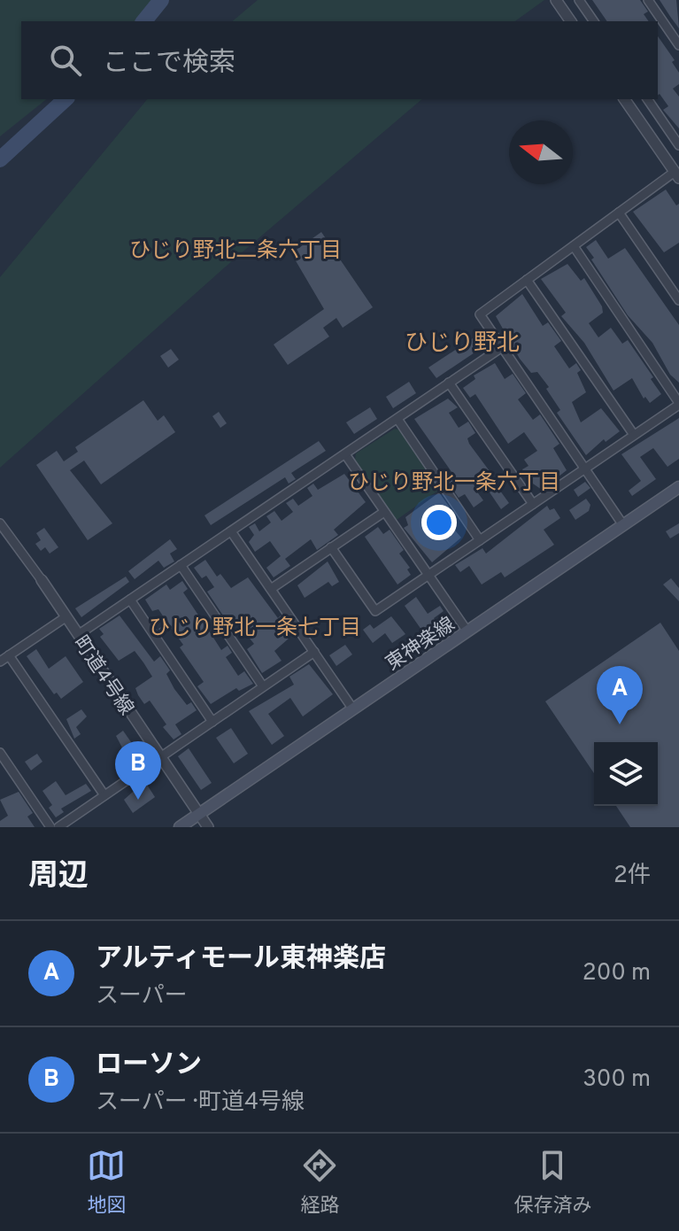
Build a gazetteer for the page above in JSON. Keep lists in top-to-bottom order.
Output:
{
  "streets": {
    "main road": ["東神楽線"],
    "street": ["町道4号線"]
  },
  "crossings": [
    ["東神楽線", "町道4号線"]
  ],
  "districts": [
    "ひじり野北二条六丁目",
    "ひじり野北",
    "ひじり野北一条六丁目",
    "ひじり野北一条七丁目"
  ],
  "north": "left",
  "page": {
    "search": "ここで検索",
    "pins": ["A", "B"],
    "heading": ["周辺", "2件"],
    "list": [
      {
        "mark": "A",
        "name": "アルティモール東神楽店",
        "note": "スーパー",
        "value": "200 m"
      },
      {
        "mark": "B",
        "name": "ローソン",
        "note": "スーパー · 町道4号線",
        "value": "300 m"
      }
    ],
    "nav": ["地図", "経路", "保存済み"]
  }
}
